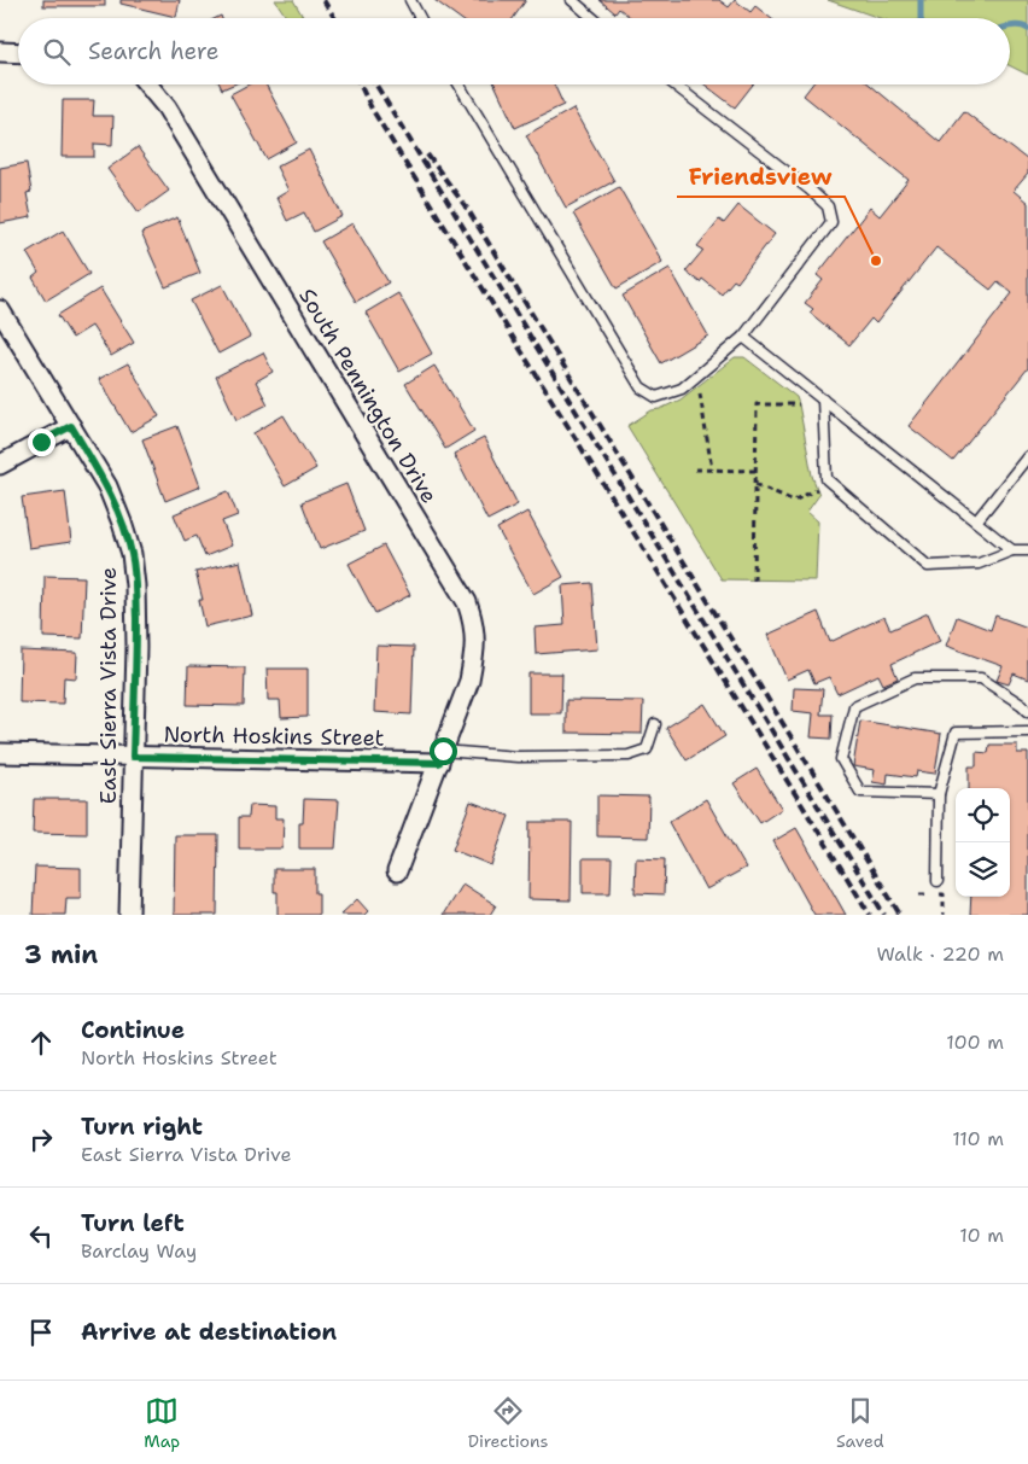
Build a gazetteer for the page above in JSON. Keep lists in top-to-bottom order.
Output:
{
  "streets": {
    "street": ["South Pennington Drive", "East Sierra Vista Drive", "North Hoskins Street"]
  },
  "crossings": [
    ["South Pennington Drive", "North Hoskins Street"],
    ["East Sierra Vista Drive", "North Hoskins Street"]
  ],
  "places": ["Friendsview"],
  "page": {
    "search": "Search here",
    "heading": ["3 min", "Walk · 220 m"],
    "list": [
      ["Continue", "North Hoskins Street", "100 m"],
      ["Turn right", "East Sierra Vista Drive", "110 m"],
      ["Turn left", "Barclay Way", "10 m"],
      "Arrive at destination"
    ],
    "nav": ["Map", "Directions", "Saved"]
  }
}
